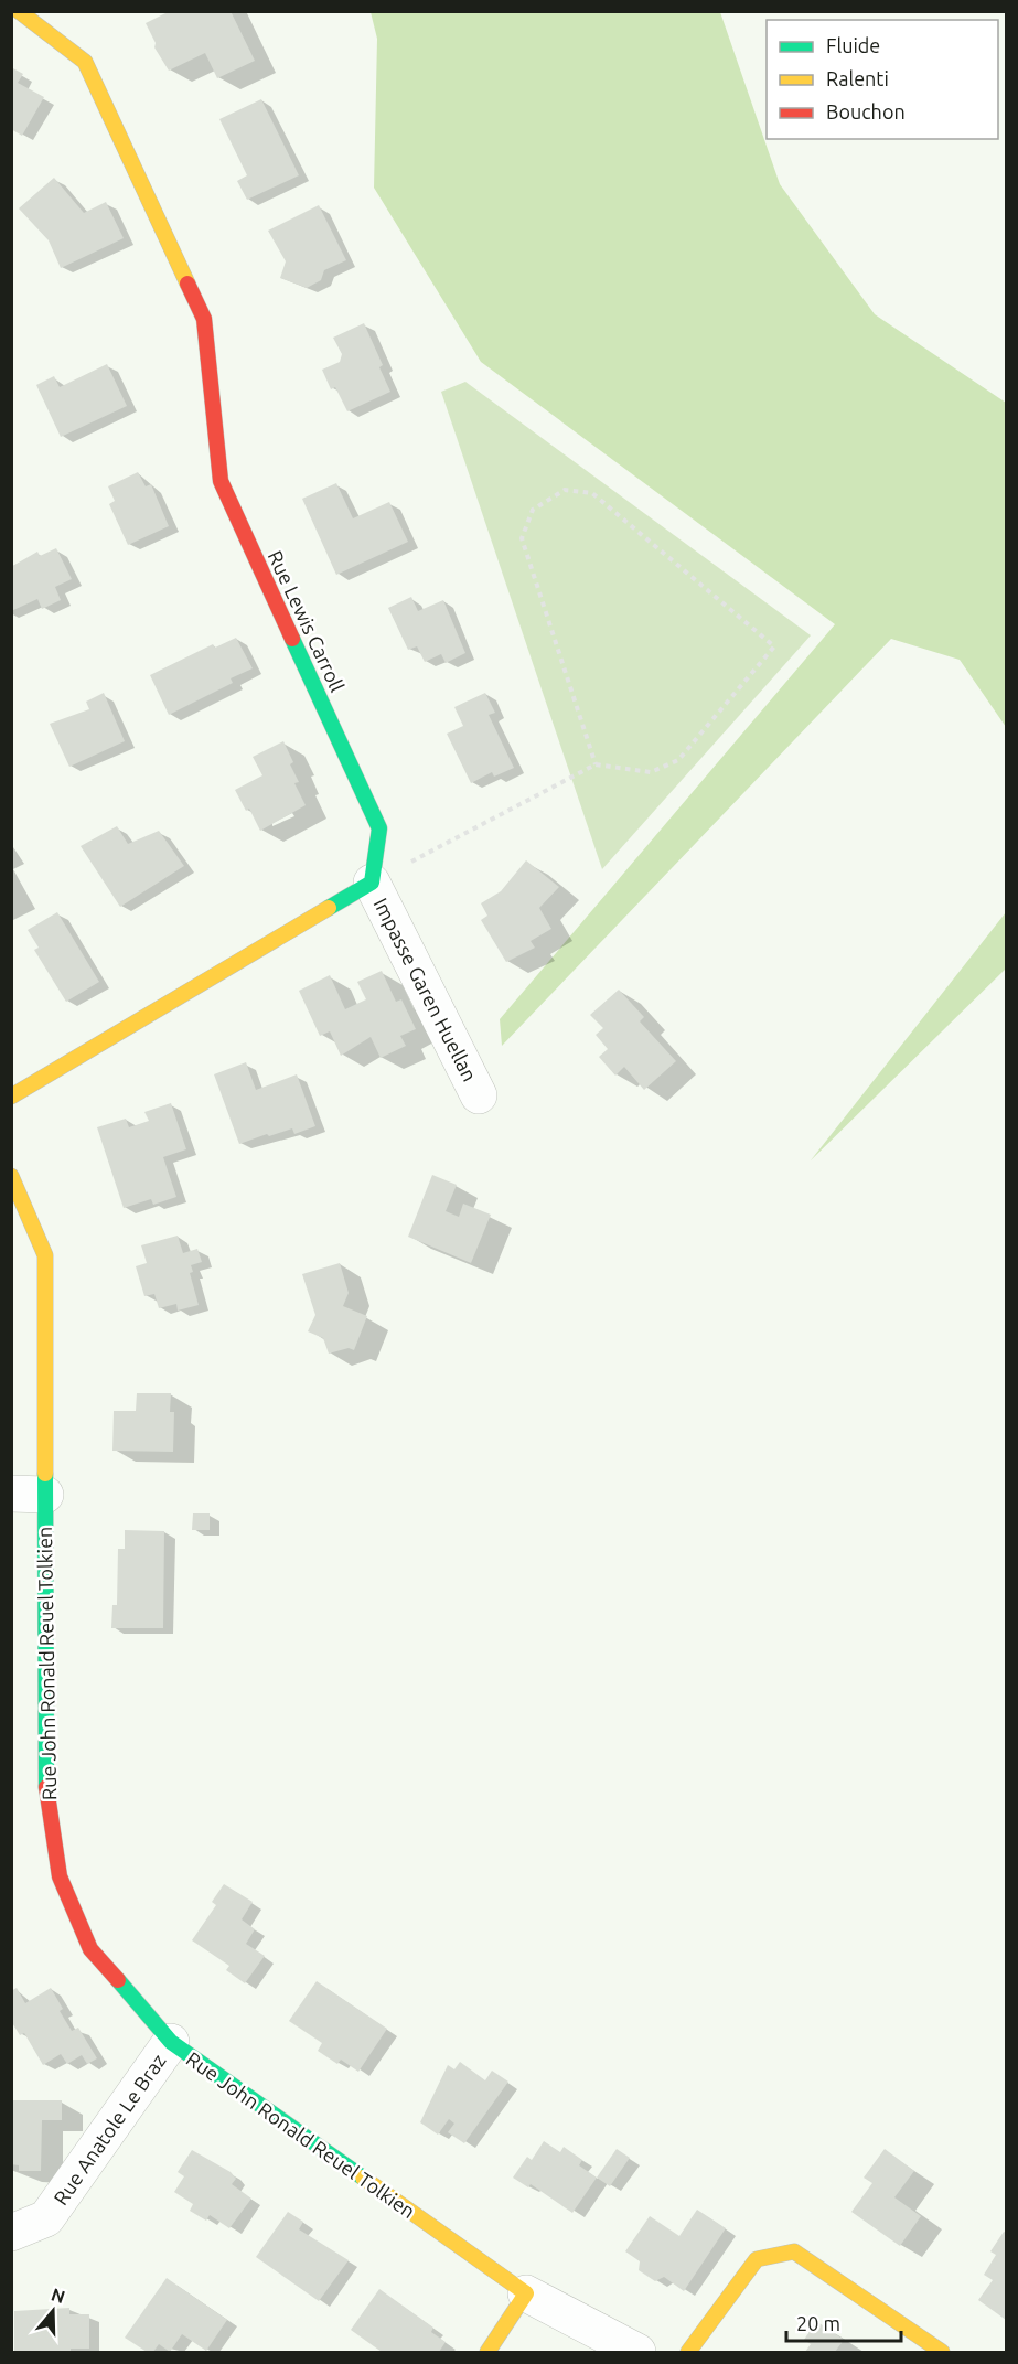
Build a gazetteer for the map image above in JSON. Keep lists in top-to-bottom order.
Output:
{
  "streets": {
    "street": [
      "Rue Lewis Carroll",
      "Impasse Garen Huellan",
      "Rue John Ronald Reuel Tolkien",
      "Rue Anatole Le Braz"
    ]
  },
  "crossings": [
    ["Rue Lewis Carroll", "Impasse Garen Huellan"],
    ["Rue John Ronald Reuel Tolkien", "Rue Anatole Le Braz"]
  ],
  "legend": ["Fluide", "Ralenti", "Bouchon"],
  "scale_bar": "20 m",
  "north": "top"
}
